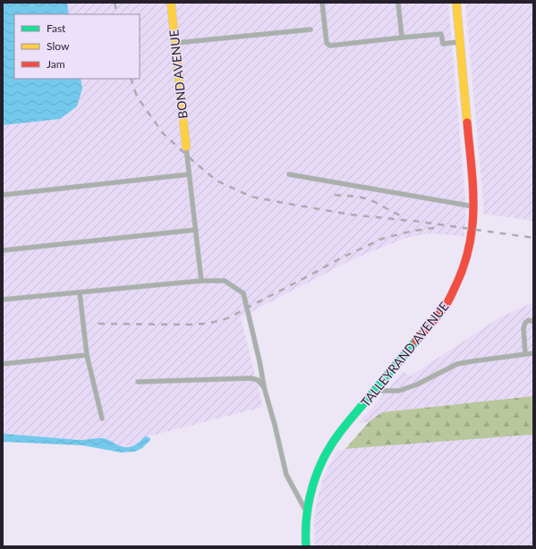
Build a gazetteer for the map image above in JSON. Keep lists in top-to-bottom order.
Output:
{
  "streets": {
    "street": ["BOND AVENUE", "TALLEYRAND AVENUE"]
  },
  "legend": ["Fast", "Slow", "Jam"]
}
